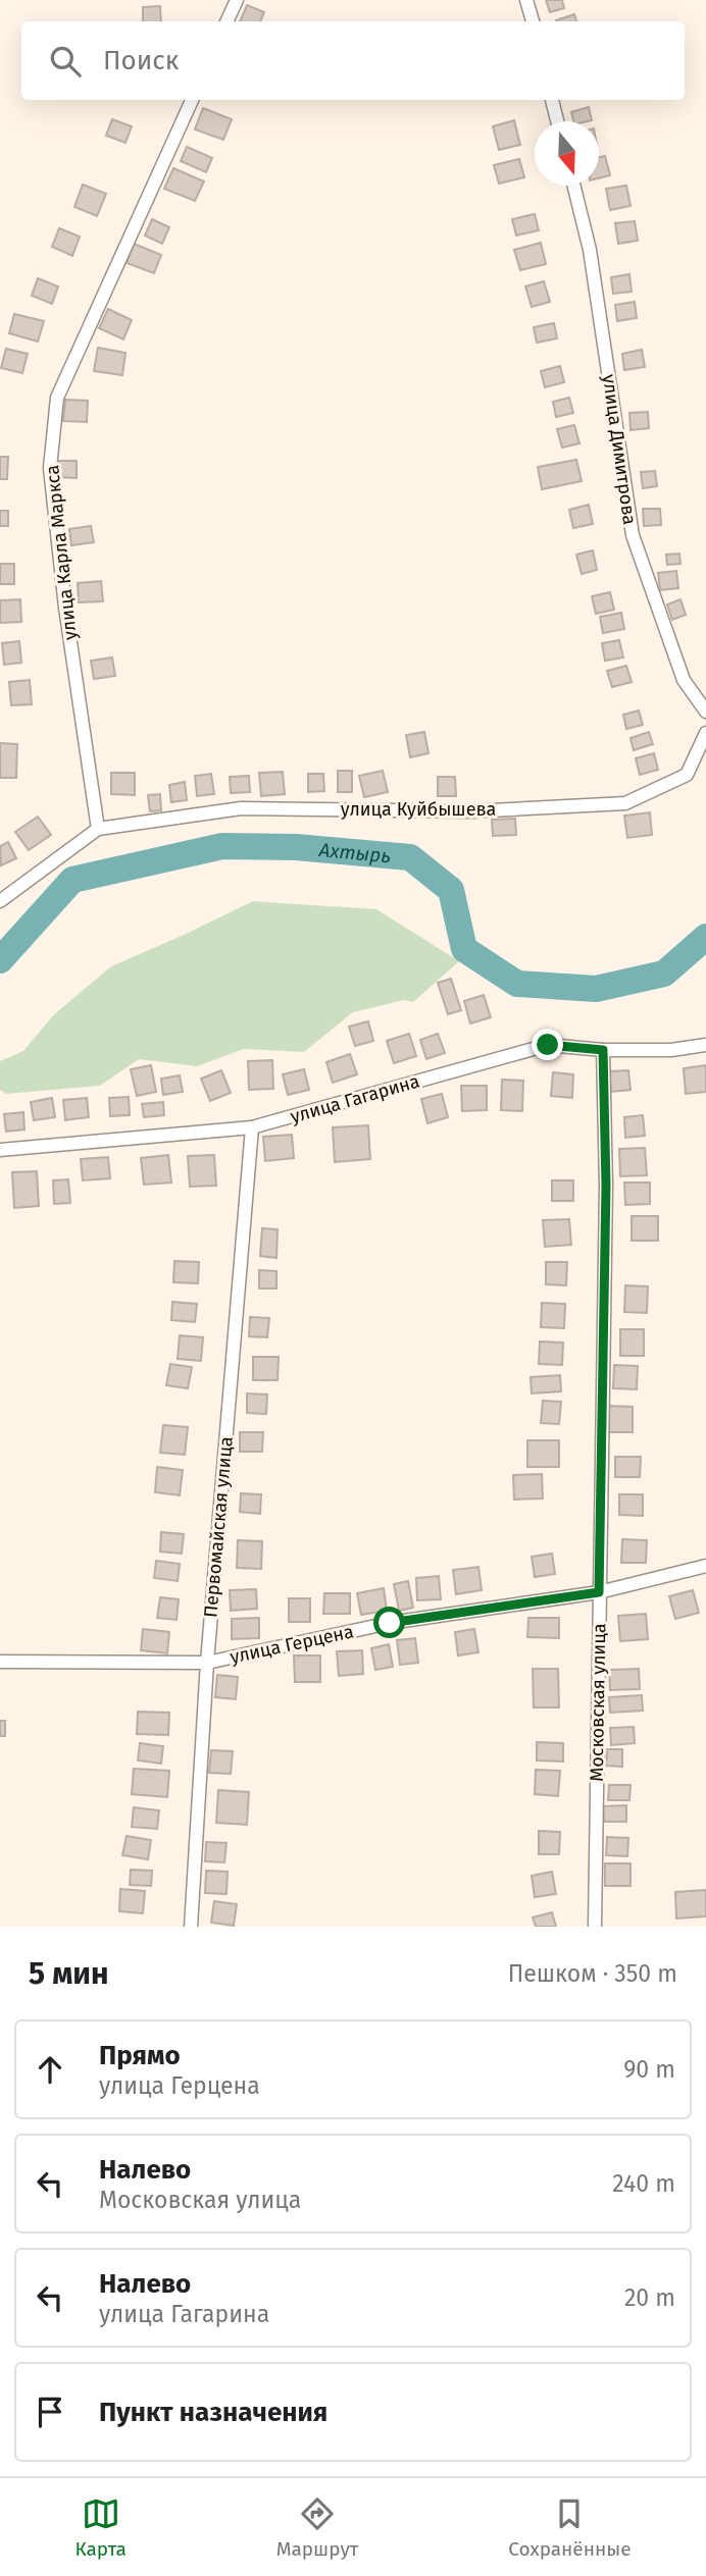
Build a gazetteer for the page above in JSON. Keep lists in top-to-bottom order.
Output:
{
  "streets": {
    "street": [
      "улица Димитрова",
      "улица Карла Маркса",
      "улица Куйбышева",
      "улица Гагарина",
      "Первомайская улица",
      "улица Герцена",
      "Московская улица"
    ]
  },
  "crossings": [
    ["улица Карла Маркса", "улица Куйбышева"],
    ["улица Гагарина", "Первомайская улица"],
    ["улица Гагарина", "Московская улица"],
    ["Первомайская улица", "улица Герцена"],
    ["улица Герцена", "Московская улица"]
  ],
  "water": ["Ахтырь"],
  "north": "bottom",
  "page": {
    "search": "Поиск",
    "heading": ["5 мин", "Пешком · 350 m"],
    "list": [
      ["Прямо", "улица Герцена", "90 m"],
      ["Налево", "Московская улица", "240 m"],
      ["Налево", "улица Гагарина", "20 m"],
      "Пункт назначения"
    ],
    "nav": ["Карта", "Маршрут", "Сохранённые"]
  }
}
